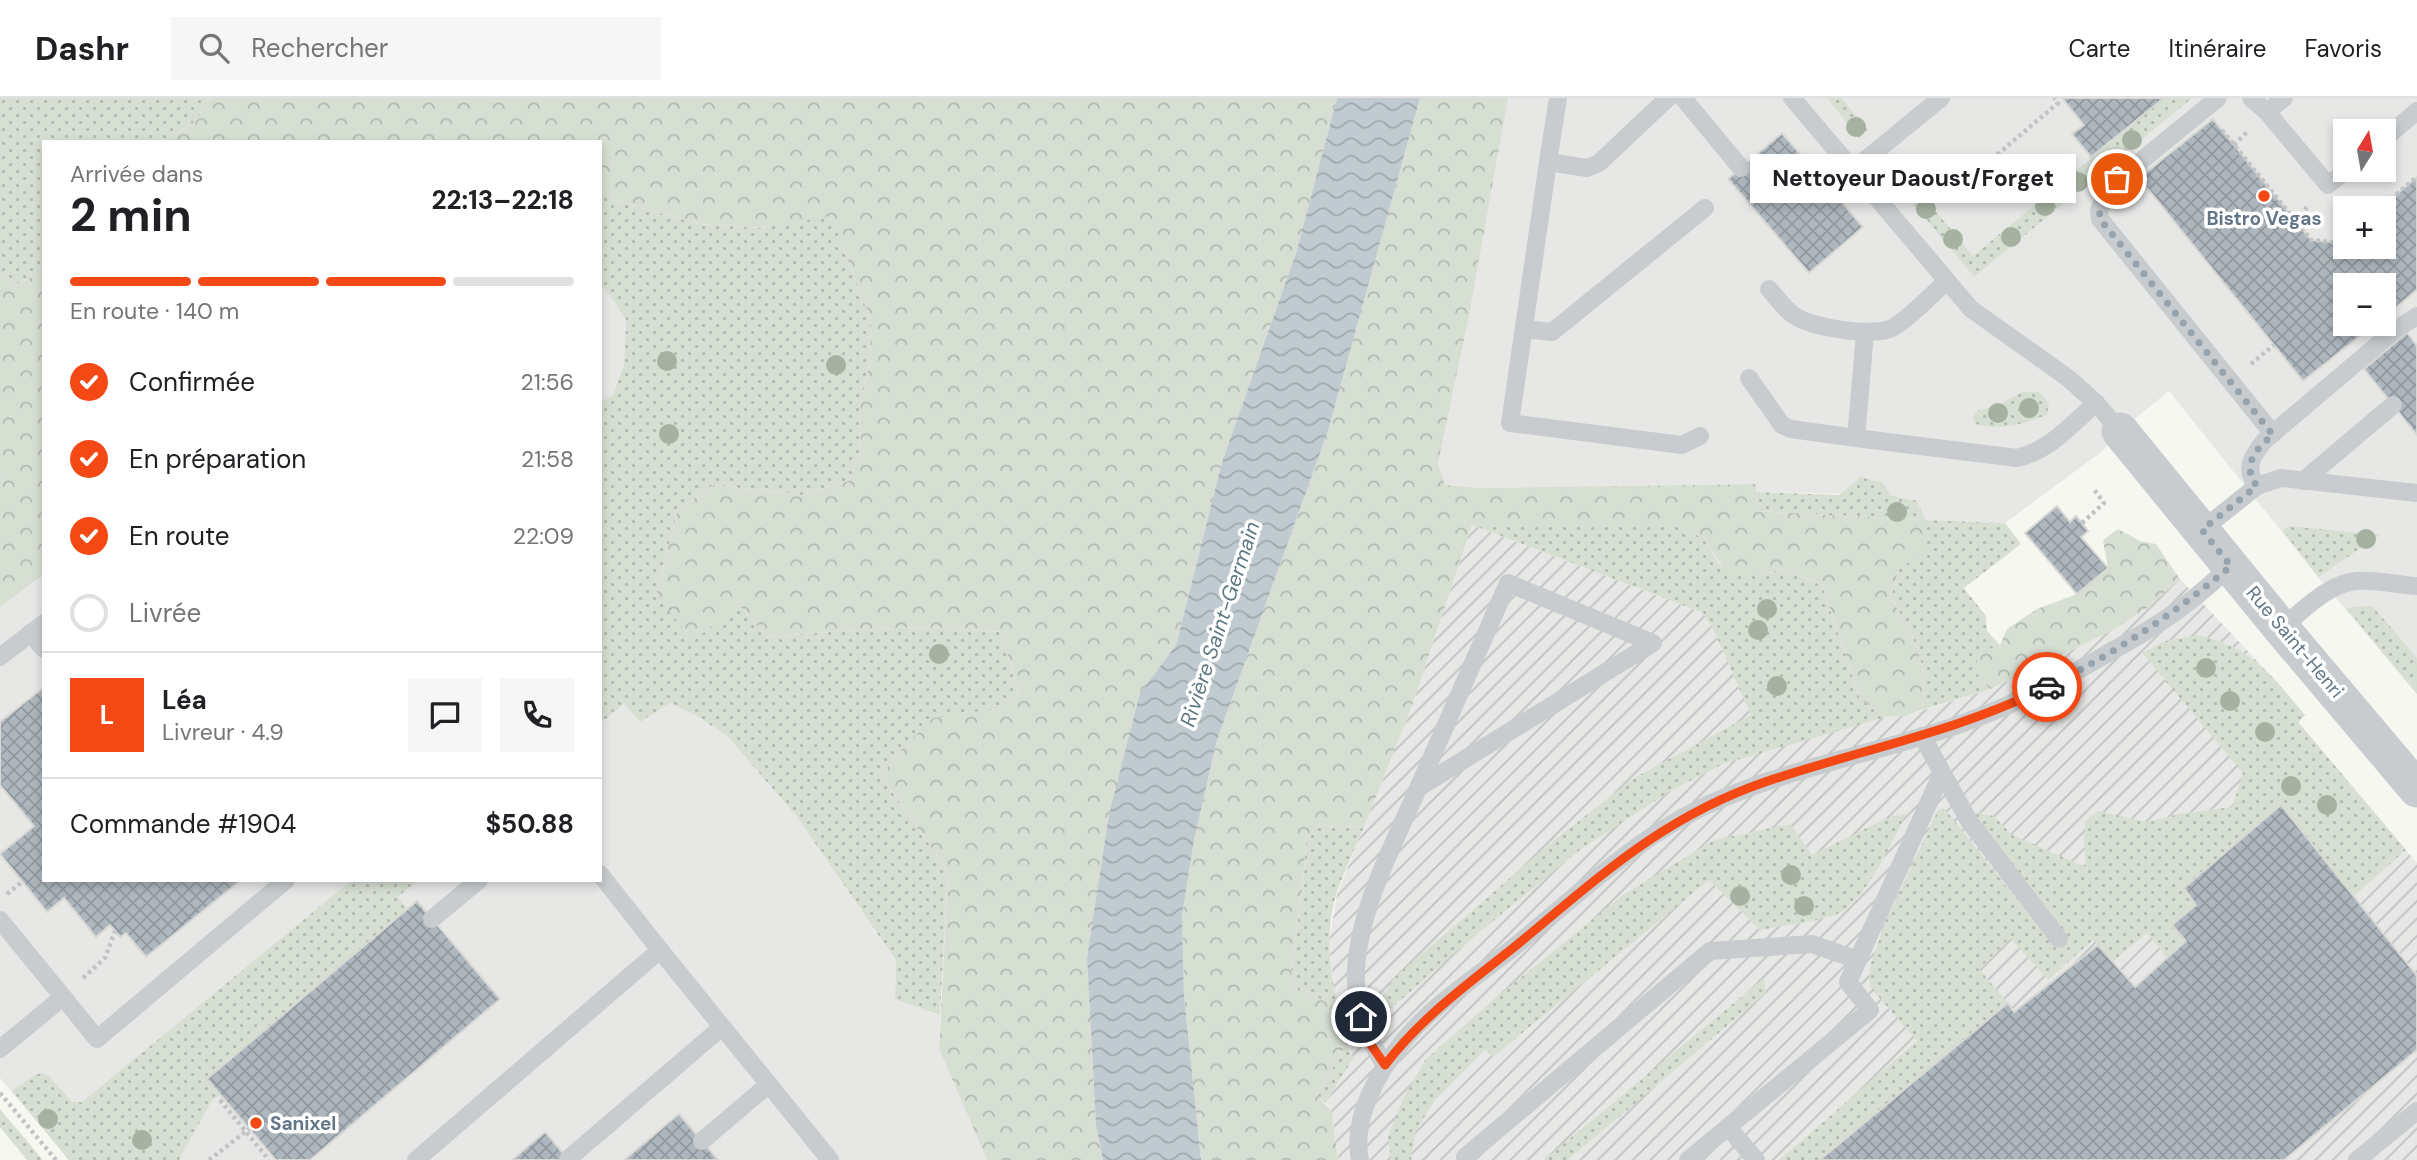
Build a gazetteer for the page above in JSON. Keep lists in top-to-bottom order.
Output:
{
  "streets": {
    "street": ["Rue Saint-Henri"]
  },
  "water": ["Rivière Saint-Germain"],
  "places": ["Nettoyeur Daoust/Forget", "Bistro Vegas", "Sanixel"],
  "north": "top",
  "page": {
    "header": "Dashr",
    "search": "Rechercher",
    "nav": ["Carte", "Itinéraire", "Favoris"],
    "map_buttons": ["+", "−"],
    "heading": ["2 min", "Arrivée dans", "22:13–22:18"],
    "panel": [
      "Léa",
      "Livreur · 4.9",
      "Commande #1904",
      "$50.88"
    ],
    "bubble": "Nettoyeur Daoust/Forget",
    "bar": "En route · 140 m",
    "list": [
      ["Confirmée", "21:56"],
      ["En préparation", "21:58"],
      ["En route", "22:09"],
      "Livrée"
    ],
    "round": "L"
  }
}
